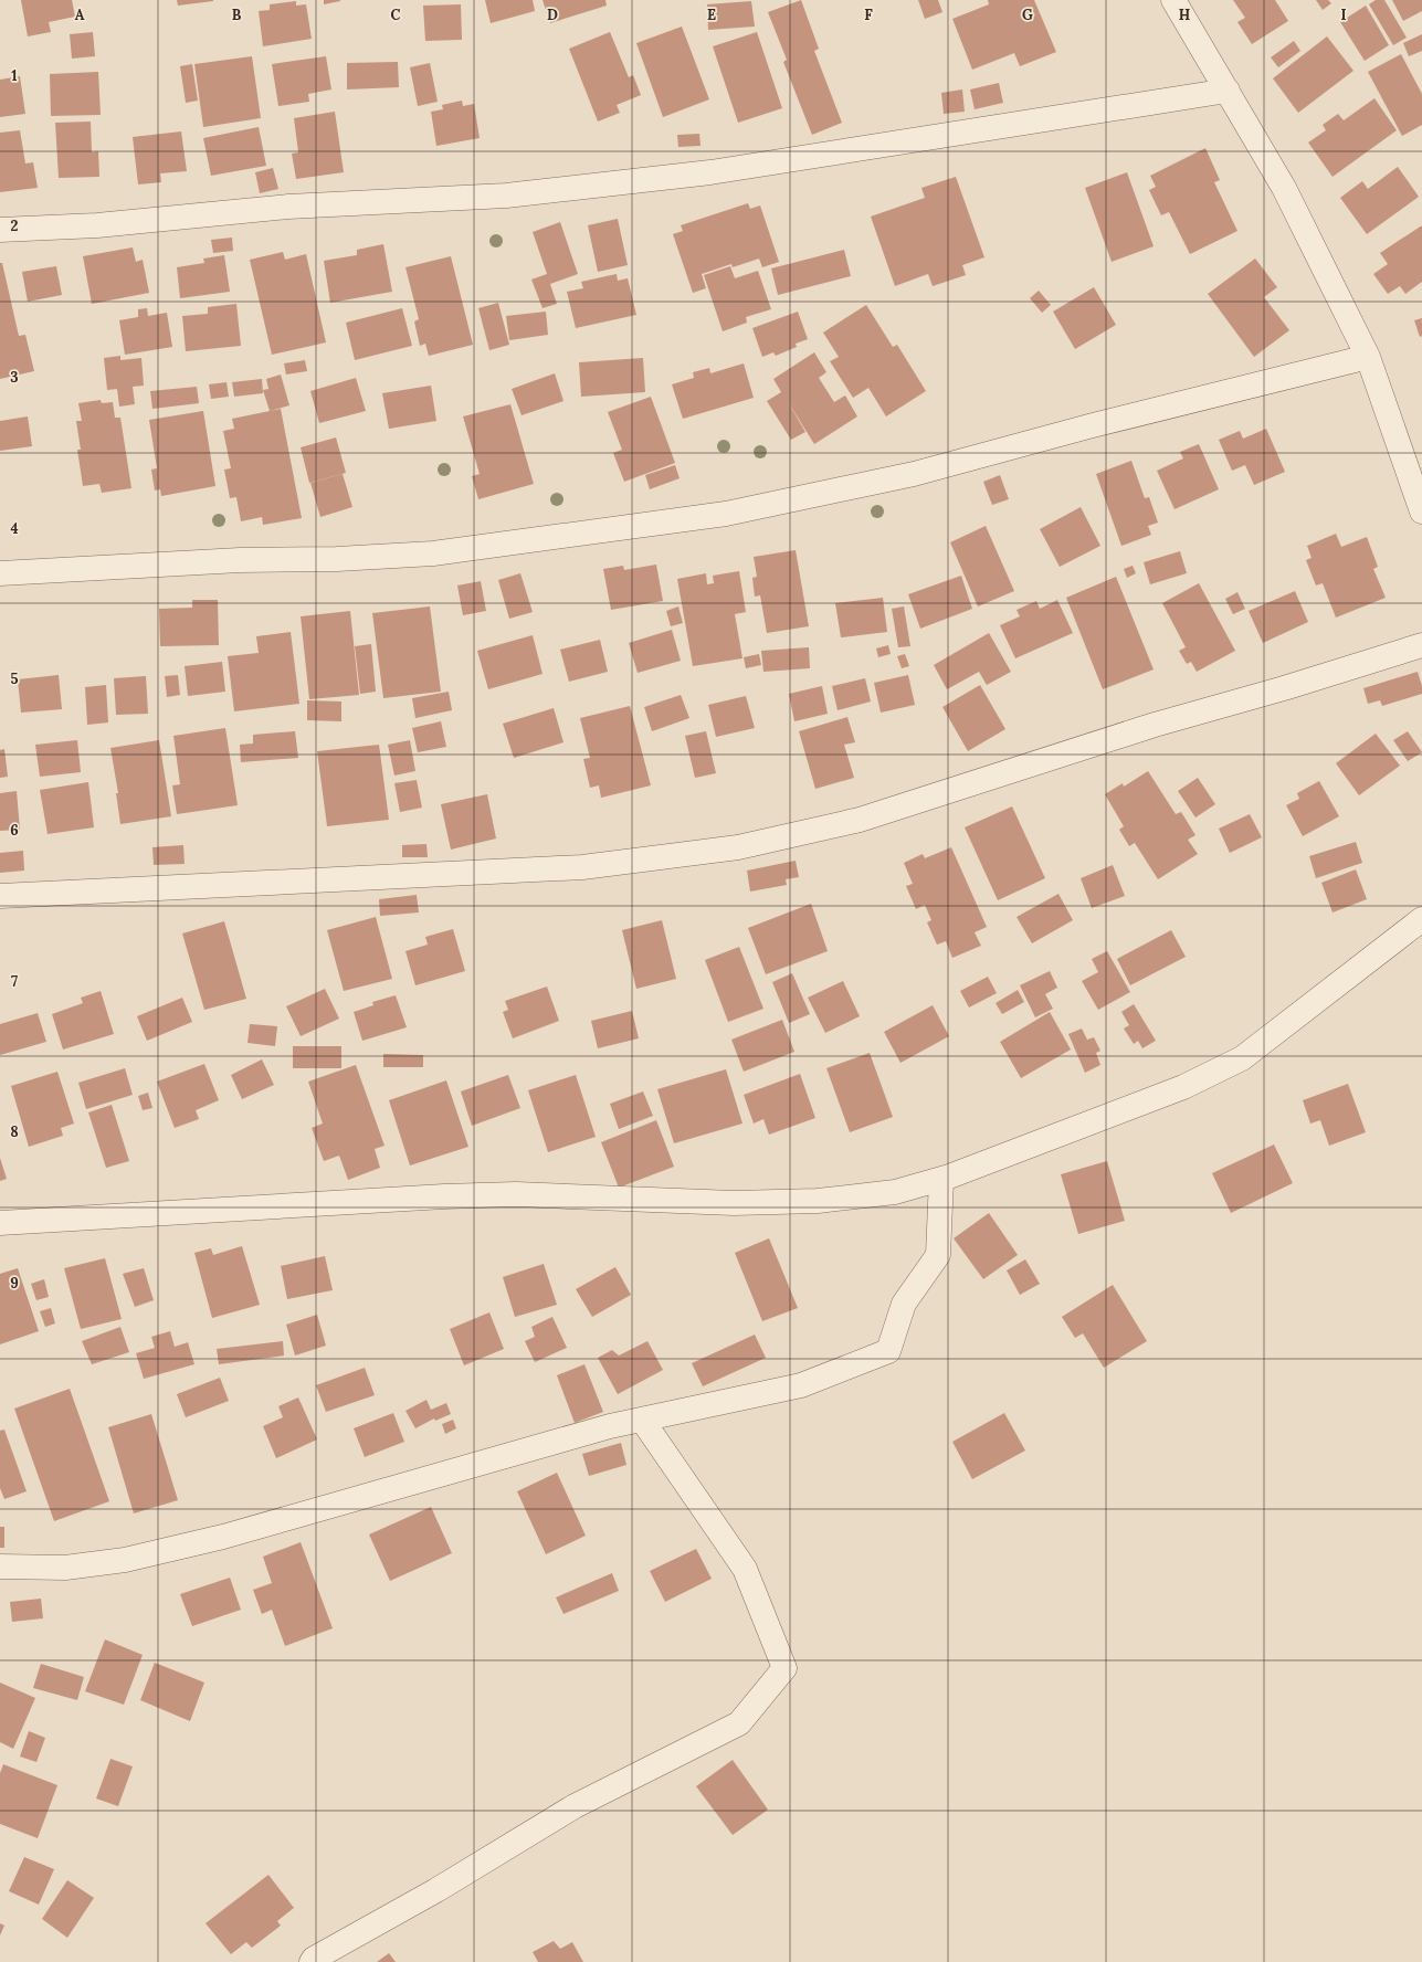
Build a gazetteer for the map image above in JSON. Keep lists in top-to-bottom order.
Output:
{
  "grid": {
    "columns": [
      "A",
      "B",
      "C",
      "D",
      "E",
      "F",
      "G",
      "H",
      "I"
    ],
    "rows": [
      "1",
      "2",
      "3",
      "4",
      "5",
      "6",
      "7",
      "8",
      "9"
    ]
  }
}
